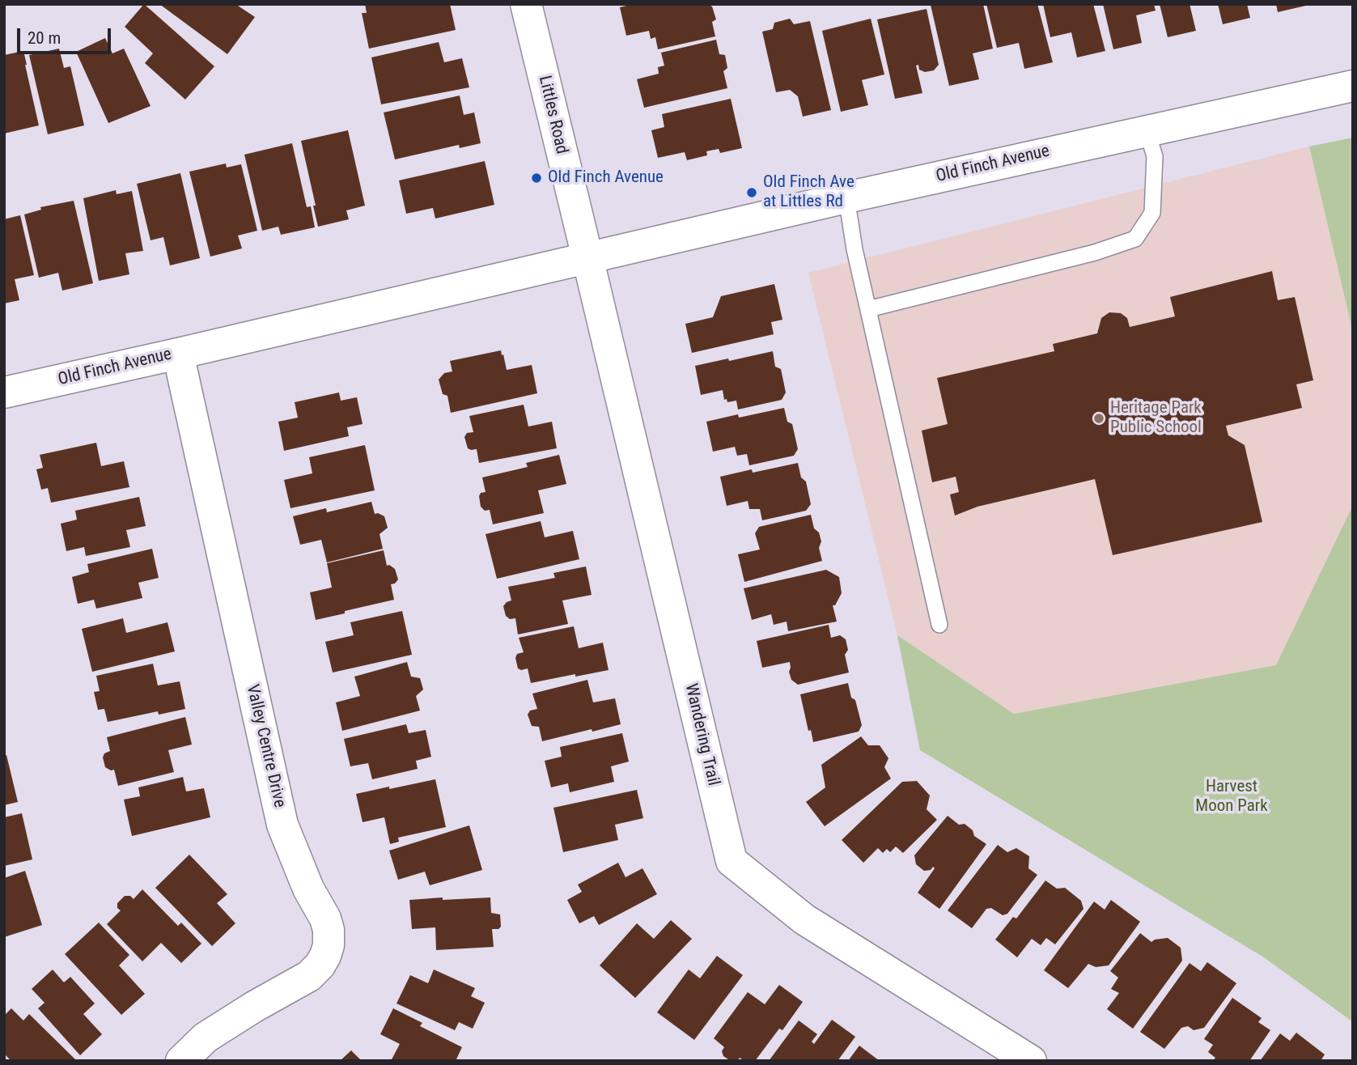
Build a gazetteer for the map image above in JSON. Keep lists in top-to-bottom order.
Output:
{
  "streets": {
    "street": [
      "Littles Road",
      "Old Finch Avenue",
      "Wandering Trail",
      "Valley Centre Drive"
    ]
  },
  "crossings": [
    ["Littles Road", "Old Finch Avenue"],
    ["Littles Road", "Wandering Trail"],
    ["Old Finch Avenue", "Wandering Trail"],
    ["Old Finch Avenue", "Valley Centre Drive"]
  ],
  "parks": ["Harvest Moon Park"],
  "places": ["Old Finch Avenue", "Old Finch Ave at Littles Rd", "Heritage Park Public School"],
  "scale_bar": "20 m"
}
